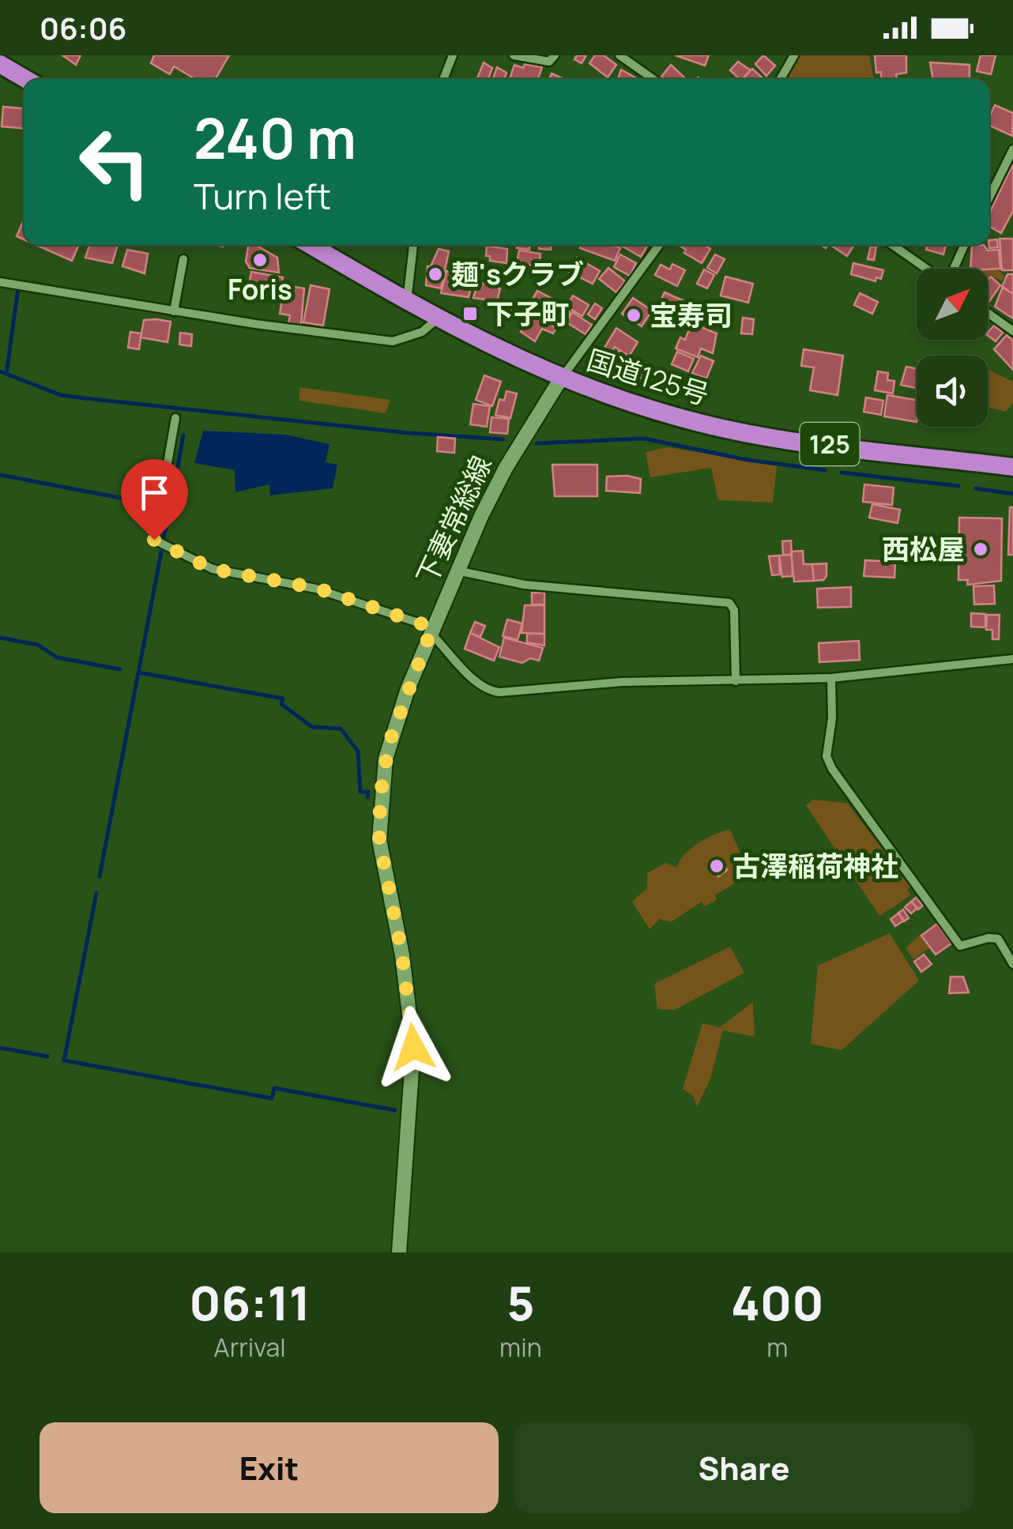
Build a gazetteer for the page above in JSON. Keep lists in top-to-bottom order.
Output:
{
  "streets": {
    "highway": ["国道125号", "125"],
    "main road": ["下妻常総線"]
  },
  "crossings": [
    ["国道125号", "下妻常総線"]
  ],
  "places": {
    "other": [
      "Foris",
      "麺'sクラブ",
      "宝寿司",
      "西松屋",
      "古澤稲荷神社"
    ],
    "transit": ["下子町"]
  },
  "north": "top right",
  "page": {
    "status": "06:06",
    "turn": ["240 m", "Turn left"],
    "eta": [
      "06:11",
      "Arrival",
      "5",
      "min",
      "400",
      "m"
    ],
    "buttons": ["Exit", "Share"]
  }
}
